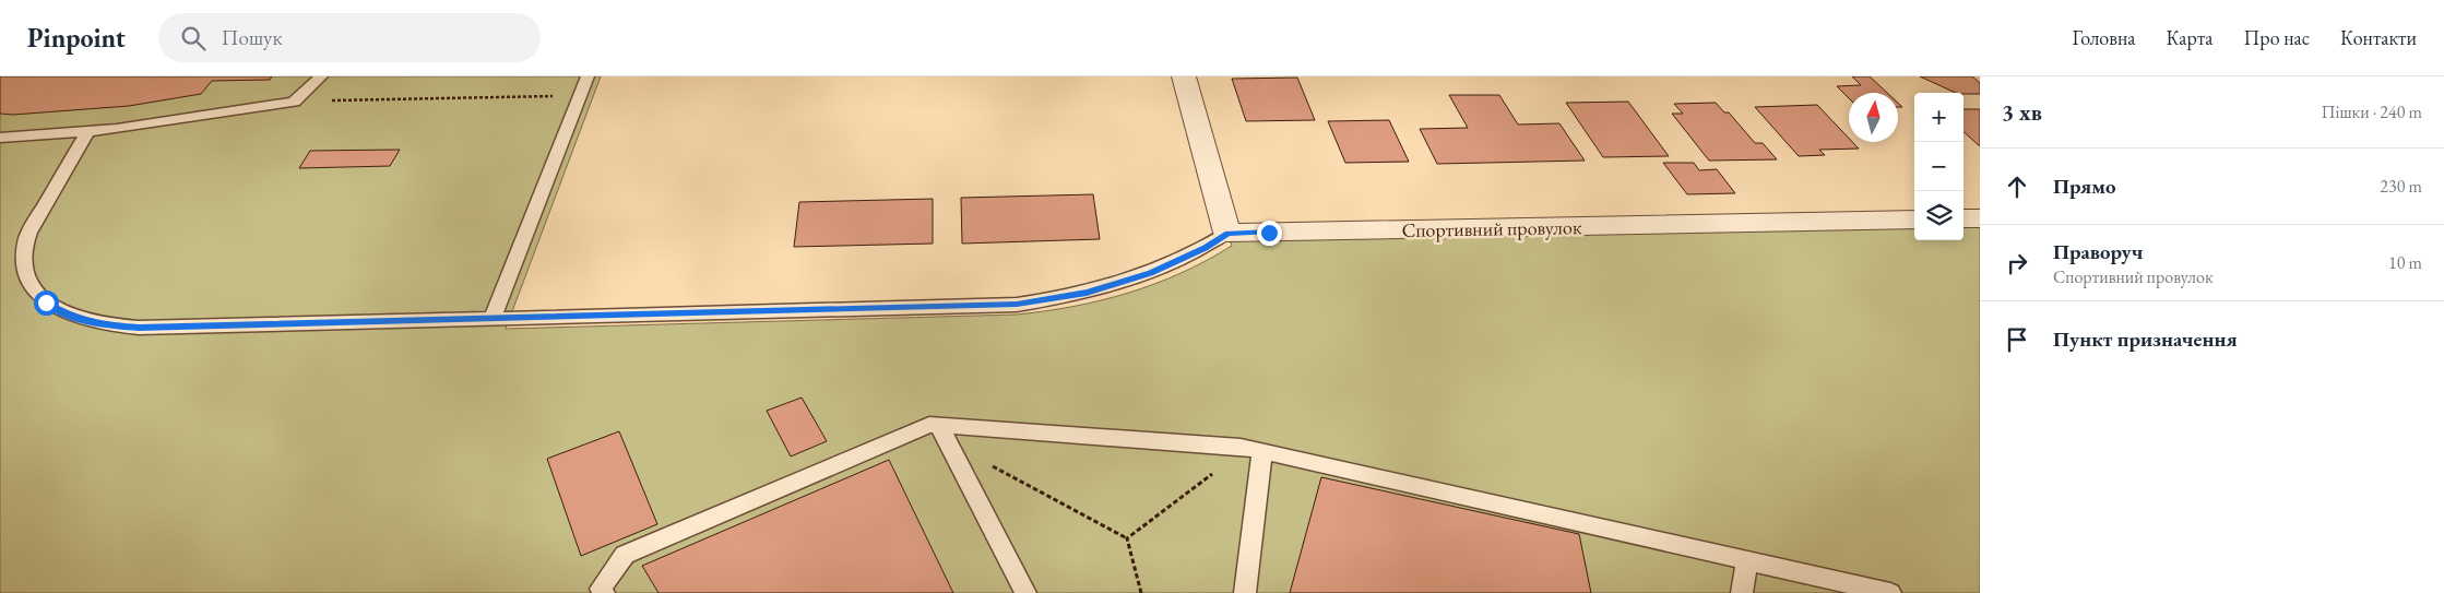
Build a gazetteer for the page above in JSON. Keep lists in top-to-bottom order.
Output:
{
  "streets": {
    "street": ["Спортивний провулок"]
  },
  "north": "top",
  "page": {
    "header": "Pinpoint",
    "search": "Пошук",
    "nav": [
      "Головна",
      "Карта",
      "Про нас",
      "Контакти"
    ],
    "heading": ["3 хв", "Пішки · 240 m"],
    "map_buttons": ["+", "−"],
    "list": [
      ["Прямо", "230 m"],
      ["Праворуч", "Спортивний провулок", "10 m"],
      "Пункт призначення"
    ]
  }
}
